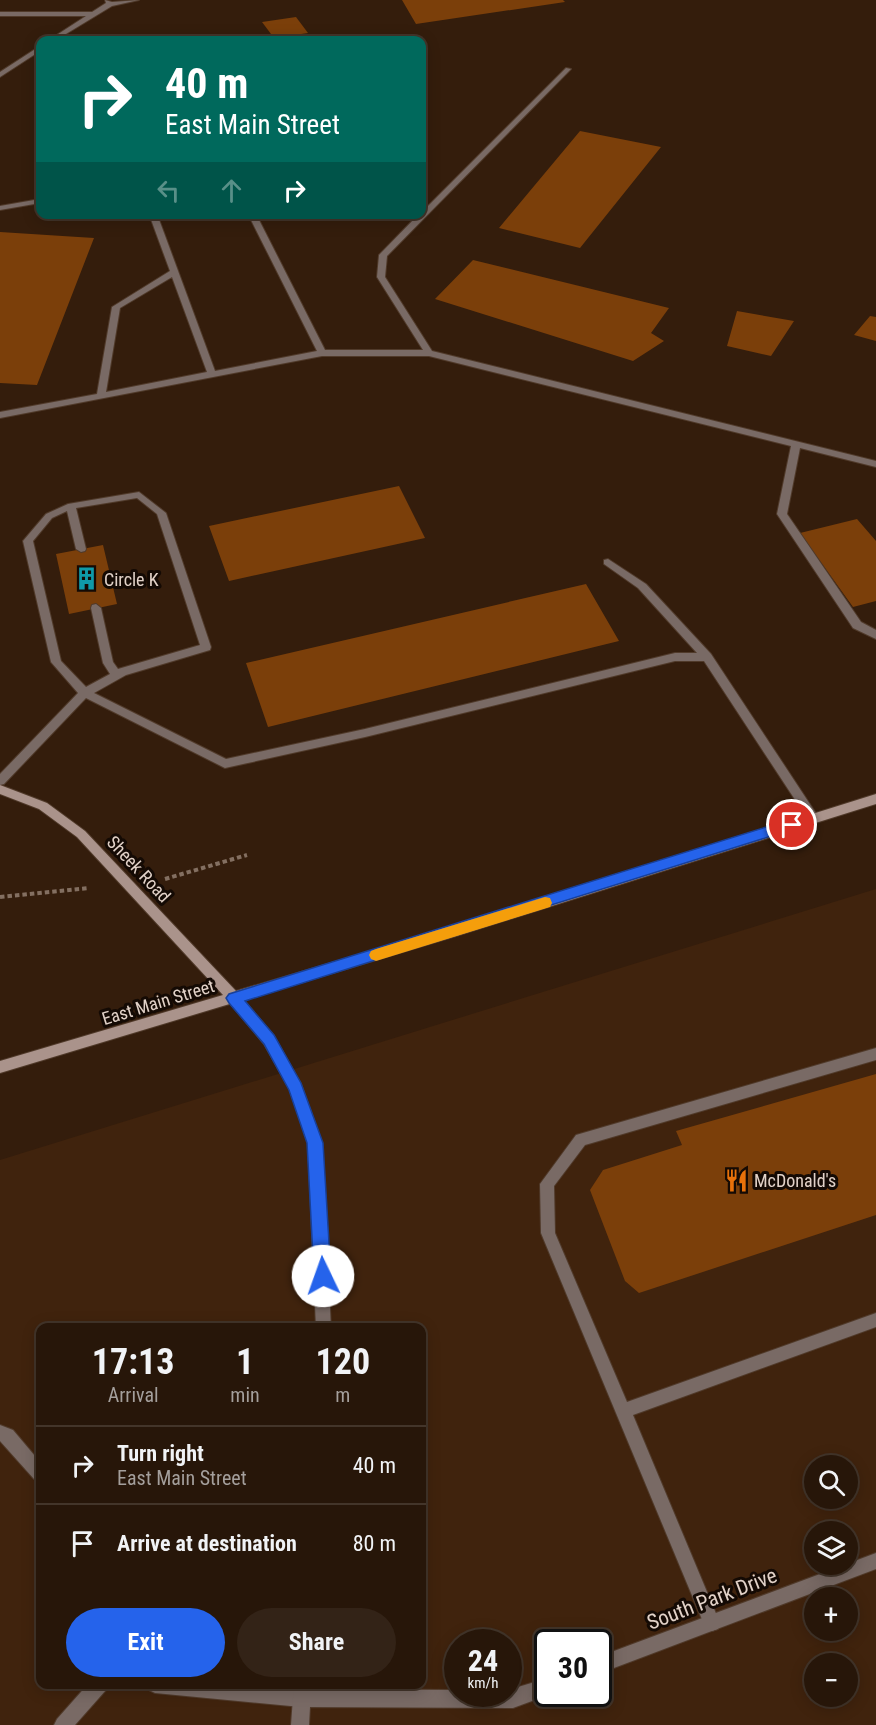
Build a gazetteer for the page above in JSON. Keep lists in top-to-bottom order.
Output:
{
  "streets": {
    "main road": ["Sheek Road", "East Main Street"],
    "street": ["South Park Drive"]
  },
  "crossings": [
    ["Sheek Road", "East Main Street"]
  ],
  "places": {
    "building": ["Circle K"],
    "restaurant": ["McDonald's"]
  },
  "page": {
    "turn": ["40 m", "East Main Street"],
    "eta": [
      "17:13",
      "Arrival",
      "1",
      "min",
      "120",
      "m"
    ],
    "list": [
      {
        "name": "Turn right",
        "note": "East Main Street",
        "value": "40 m"
      },
      {
        "name": "Arrive at destination",
        "value": "80 m"
      }
    ],
    "map_buttons": ["+", "−"],
    "buttons": ["Exit", "Share"],
    "speed": "24 km/h",
    "limit": "30"
  }
}
